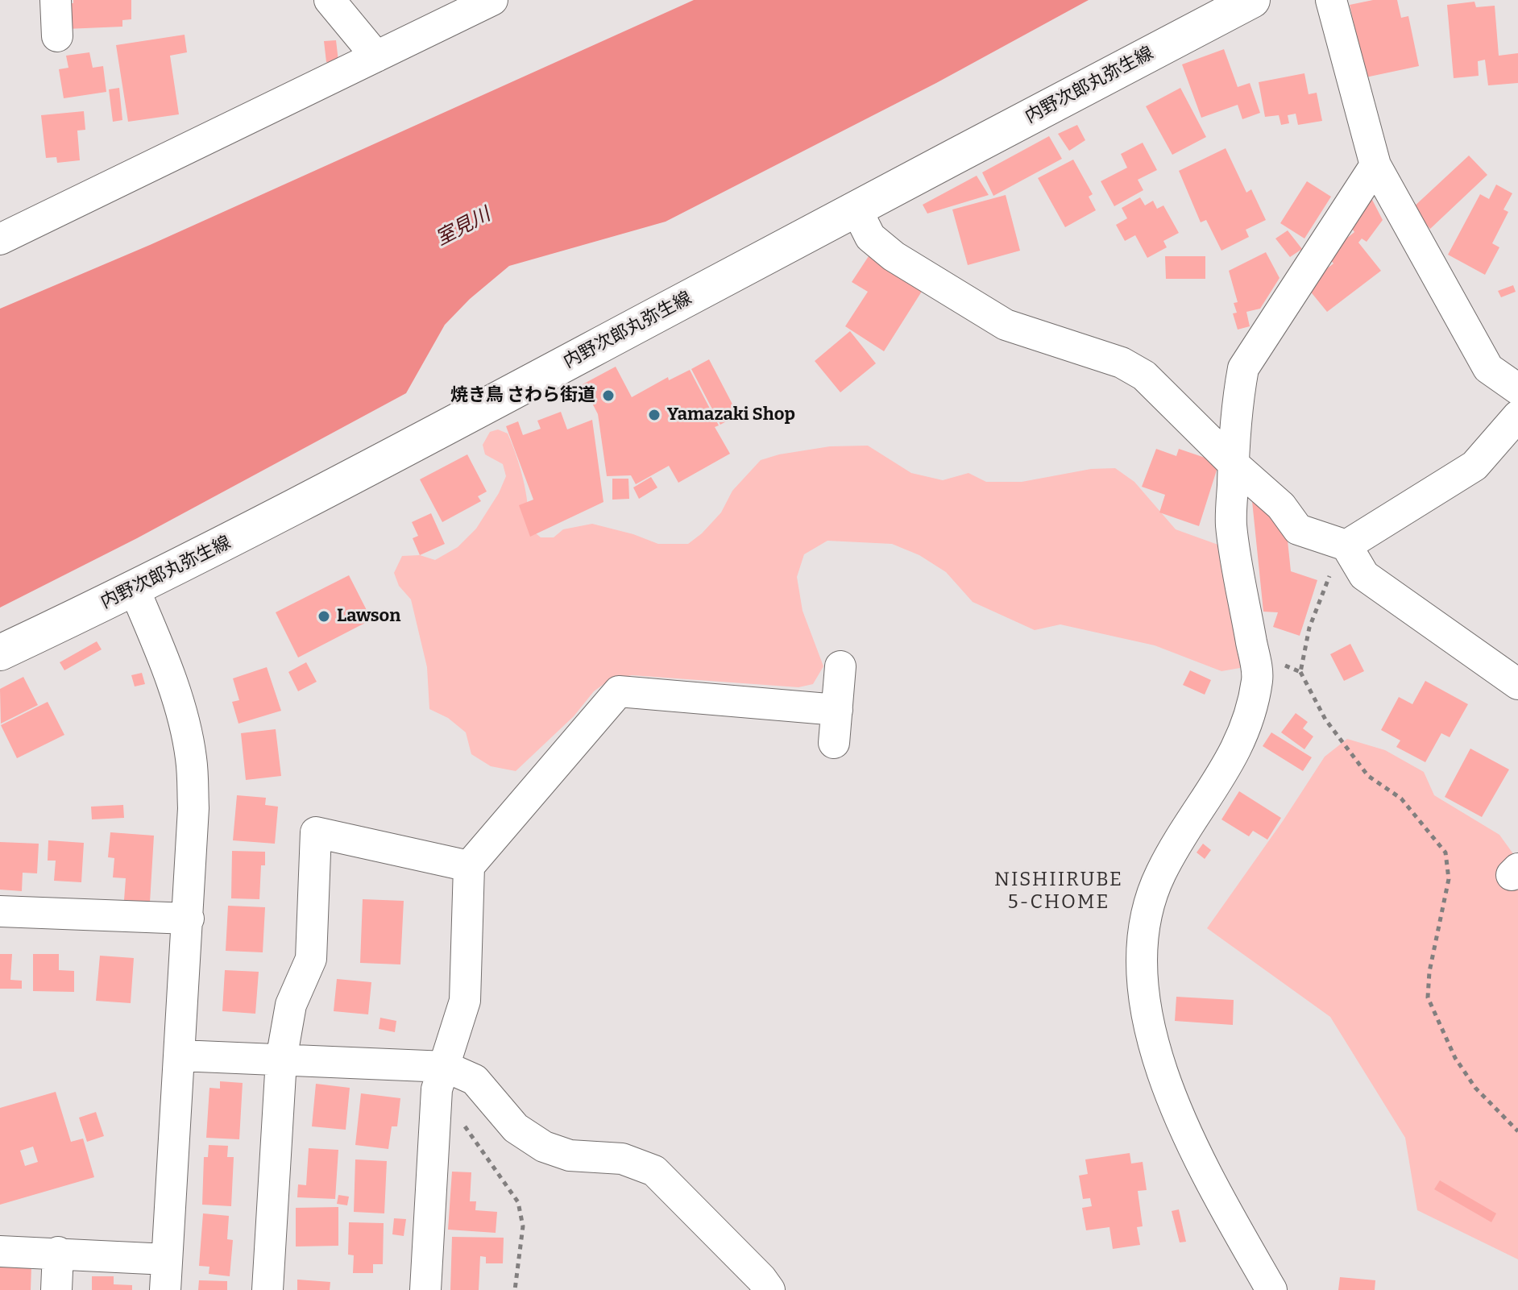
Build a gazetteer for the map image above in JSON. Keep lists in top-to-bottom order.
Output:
{
  "streets": {
    "main road": ["内野次郎丸弥生線"]
  },
  "districts": ["NISHIIRUBE 5-CHOME"],
  "water": ["室見川"],
  "places": ["焼き鳥 さわら街道", "Yamazaki Shop", "Lawson"]
}
